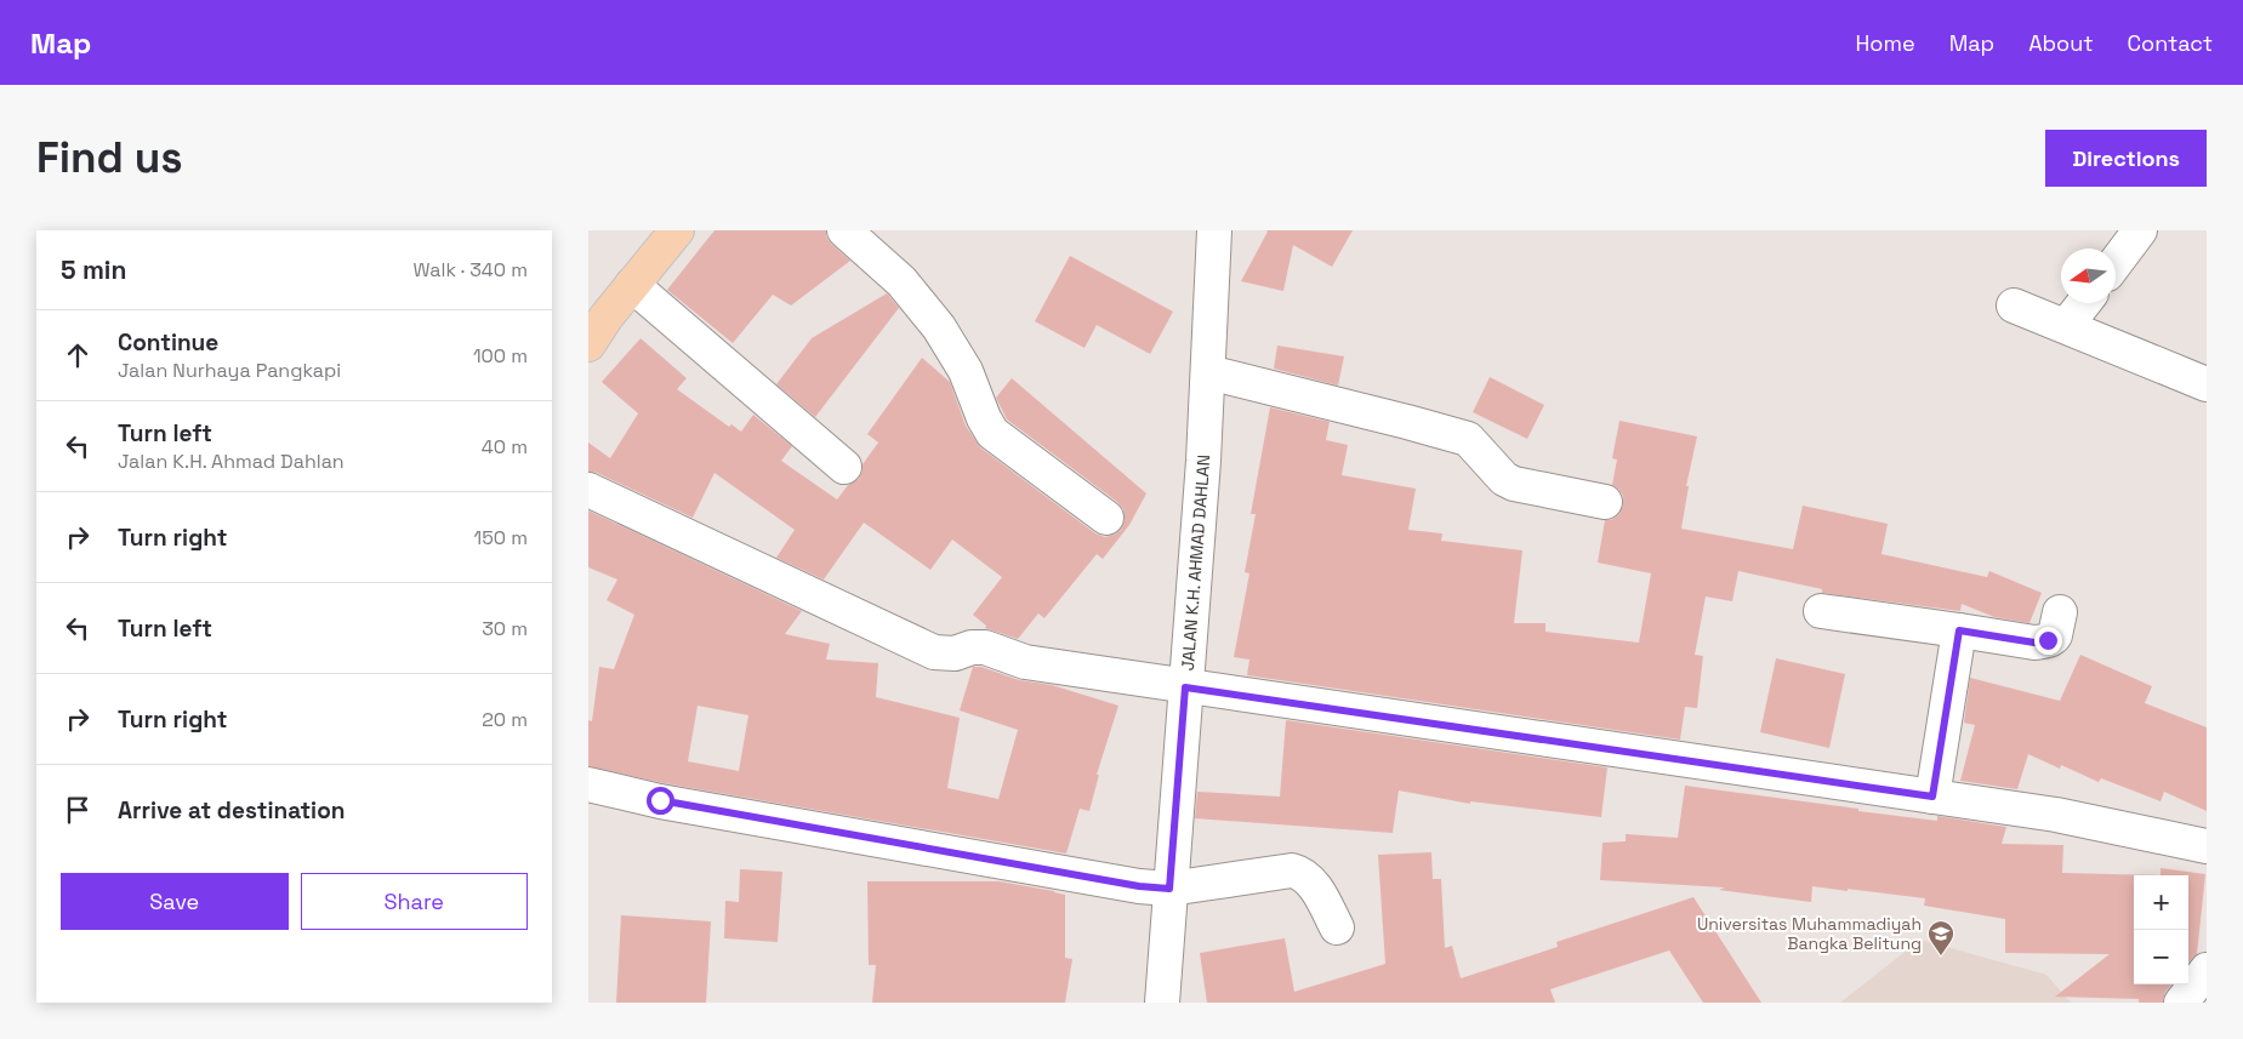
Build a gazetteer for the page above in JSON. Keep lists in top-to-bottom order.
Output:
{
  "streets": {
    "street": ["JALAN K.H. AHMAD DAHLAN"]
  },
  "places": {
    "school or university": ["Universitas Muhammadiyah Bangka Belitung"]
  },
  "north": "left",
  "page": {
    "header": "Map",
    "nav": [
      "Home",
      "Map",
      "About",
      "Contact"
    ],
    "buttons": [
      "Directions",
      ["Save", "Share"]
    ],
    "title": "Find us",
    "heading": ["5 min", "Walk · 340 m"],
    "list": [
      ["Continue", "Jalan Nurhaya Pangkapi", "100 m"],
      ["Turn left", "Jalan K.H. Ahmad Dahlan", "40 m"],
      ["Turn right", "150 m"],
      ["Turn left", "30 m"],
      ["Turn right", "20 m"],
      "Arrive at destination"
    ],
    "map_buttons": ["+", "−"]
  }
}
